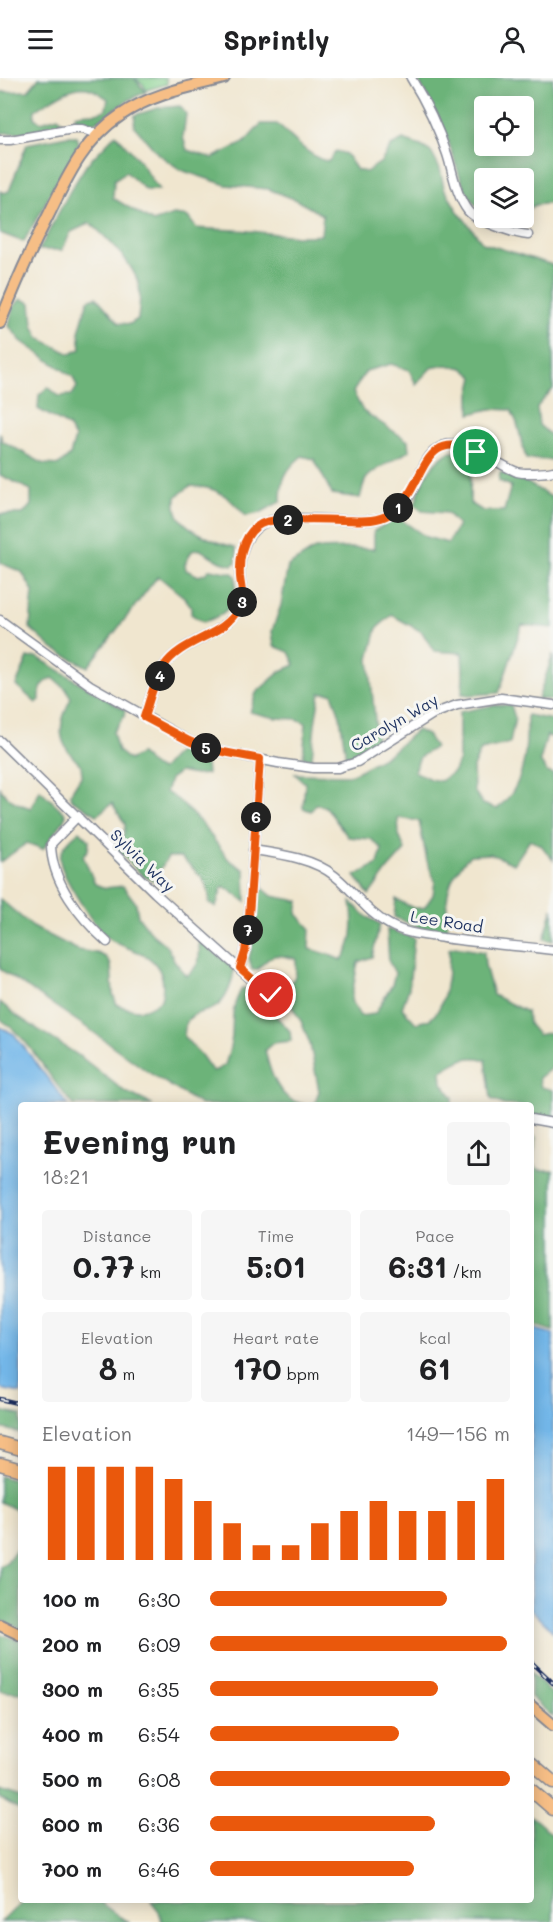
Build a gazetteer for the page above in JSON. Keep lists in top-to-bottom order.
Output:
{
  "streets": {
    "street": ["Carolyn Way", "Sylvia Way", "Lee Road"]
  },
  "page": {
    "header": "Sprintly",
    "pins": [
      "1",
      "2",
      "3",
      "4",
      "5",
      "6",
      "7"
    ],
    "heading": ["Evening run", "18:21"],
    "stats": [
      ["Distance", "0.77 km"],
      ["Time", "5:01"],
      ["Pace", "6:31 /km"],
      ["Elevation", "8 m"],
      ["Heart rate", "170 bpm"],
      ["kcal", "61"]
    ],
    "chart": ["Elevation", "149–156 m"],
    "list": [
      {
        "name": "100 m",
        "note": "6:30"
      },
      {
        "name": "200 m",
        "note": "6:09"
      },
      {
        "name": "300 m",
        "note": "6:35"
      },
      {
        "name": "400 m",
        "note": "6:54"
      },
      {
        "name": "500 m",
        "note": "6:08"
      },
      {
        "name": "600 m",
        "note": "6:36"
      },
      {
        "name": "700 m",
        "note": "6:46"
      }
    ]
  }
}
